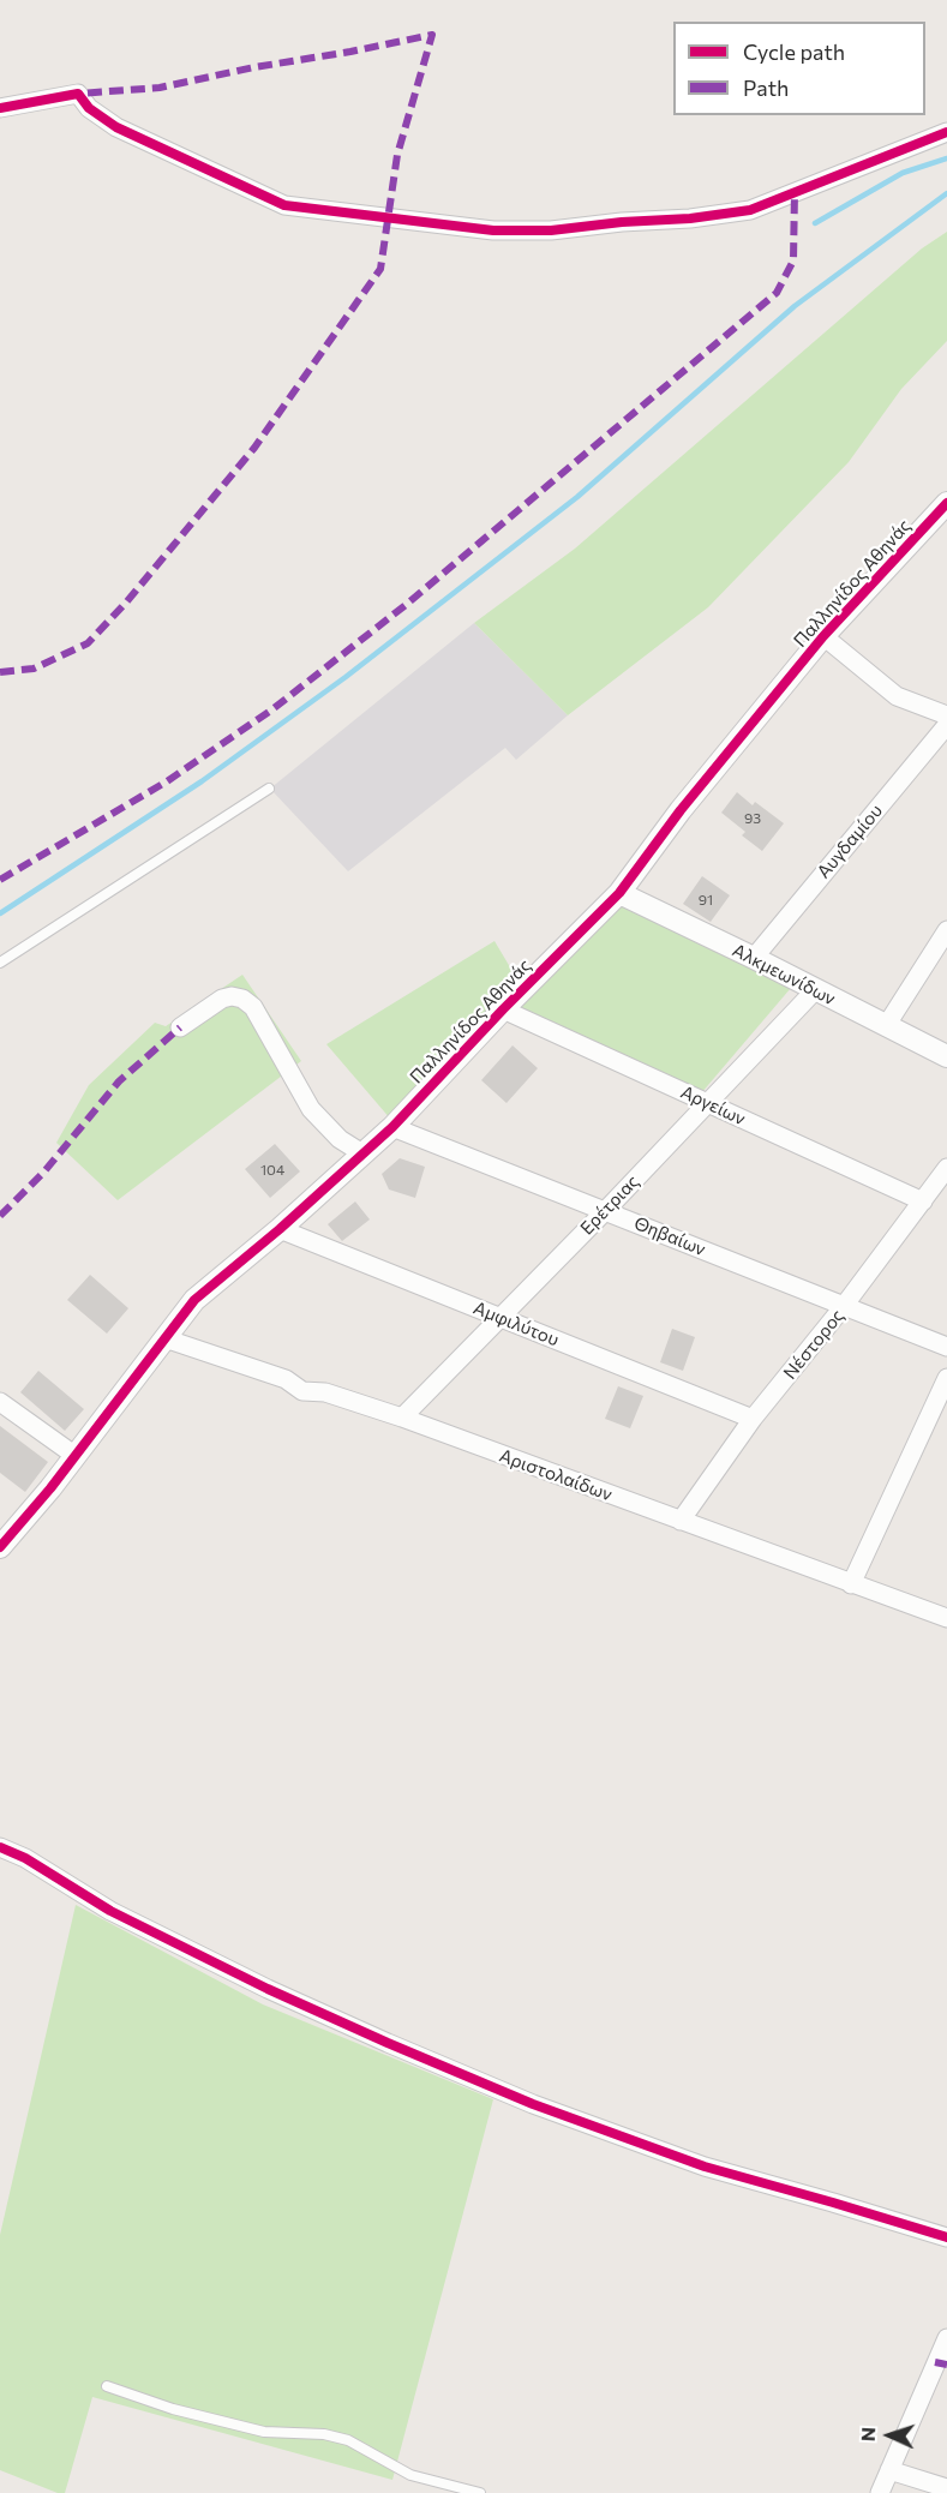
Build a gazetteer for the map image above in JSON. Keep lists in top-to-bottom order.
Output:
{
  "streets": {
    "street": [
      "Παλληνίδος Αθηνάς",
      "Αυγδαμίου",
      "Αλκμεωνίδων",
      "Αργείων",
      "Ερέτριας",
      "Θηβαίων",
      "Αμφιλύτου",
      "Νέστορος",
      "Αριστολαίδων"
    ]
  },
  "crossings": [
    ["Παλληνίδος Αθηνάς", "Αλκμεωνίδων"],
    ["Παλληνίδος Αθηνάς", "Αργείων"],
    ["Παλληνίδος Αθηνάς", "Θηβαίων"],
    ["Παλληνίδος Αθηνάς", "Αμφιλύτου"],
    ["Παλληνίδος Αθηνάς", "Αριστολαίδων"],
    ["Αυγδαμίου", "Αλκμεωνίδων"],
    ["Αλκμεωνίδων", "Ερέτριας"],
    ["Αργείων", "Ερέτριας"],
    ["Αργείων", "Νέστορος"],
    ["Ερέτριας", "Θηβαίων"],
    ["Ερέτριας", "Αμφιλύτου"],
    ["Ερέτριας", "Αριστολαίδων"],
    ["Θηβαίων", "Νέστορος"],
    ["Αμφιλύτου", "Νέστορος"],
    ["Νέστορος", "Αριστολαίδων"]
  ],
  "house_numbers": ["93", "91", "104"],
  "legend": ["Cycle path", "Path"],
  "north": "left"
}
